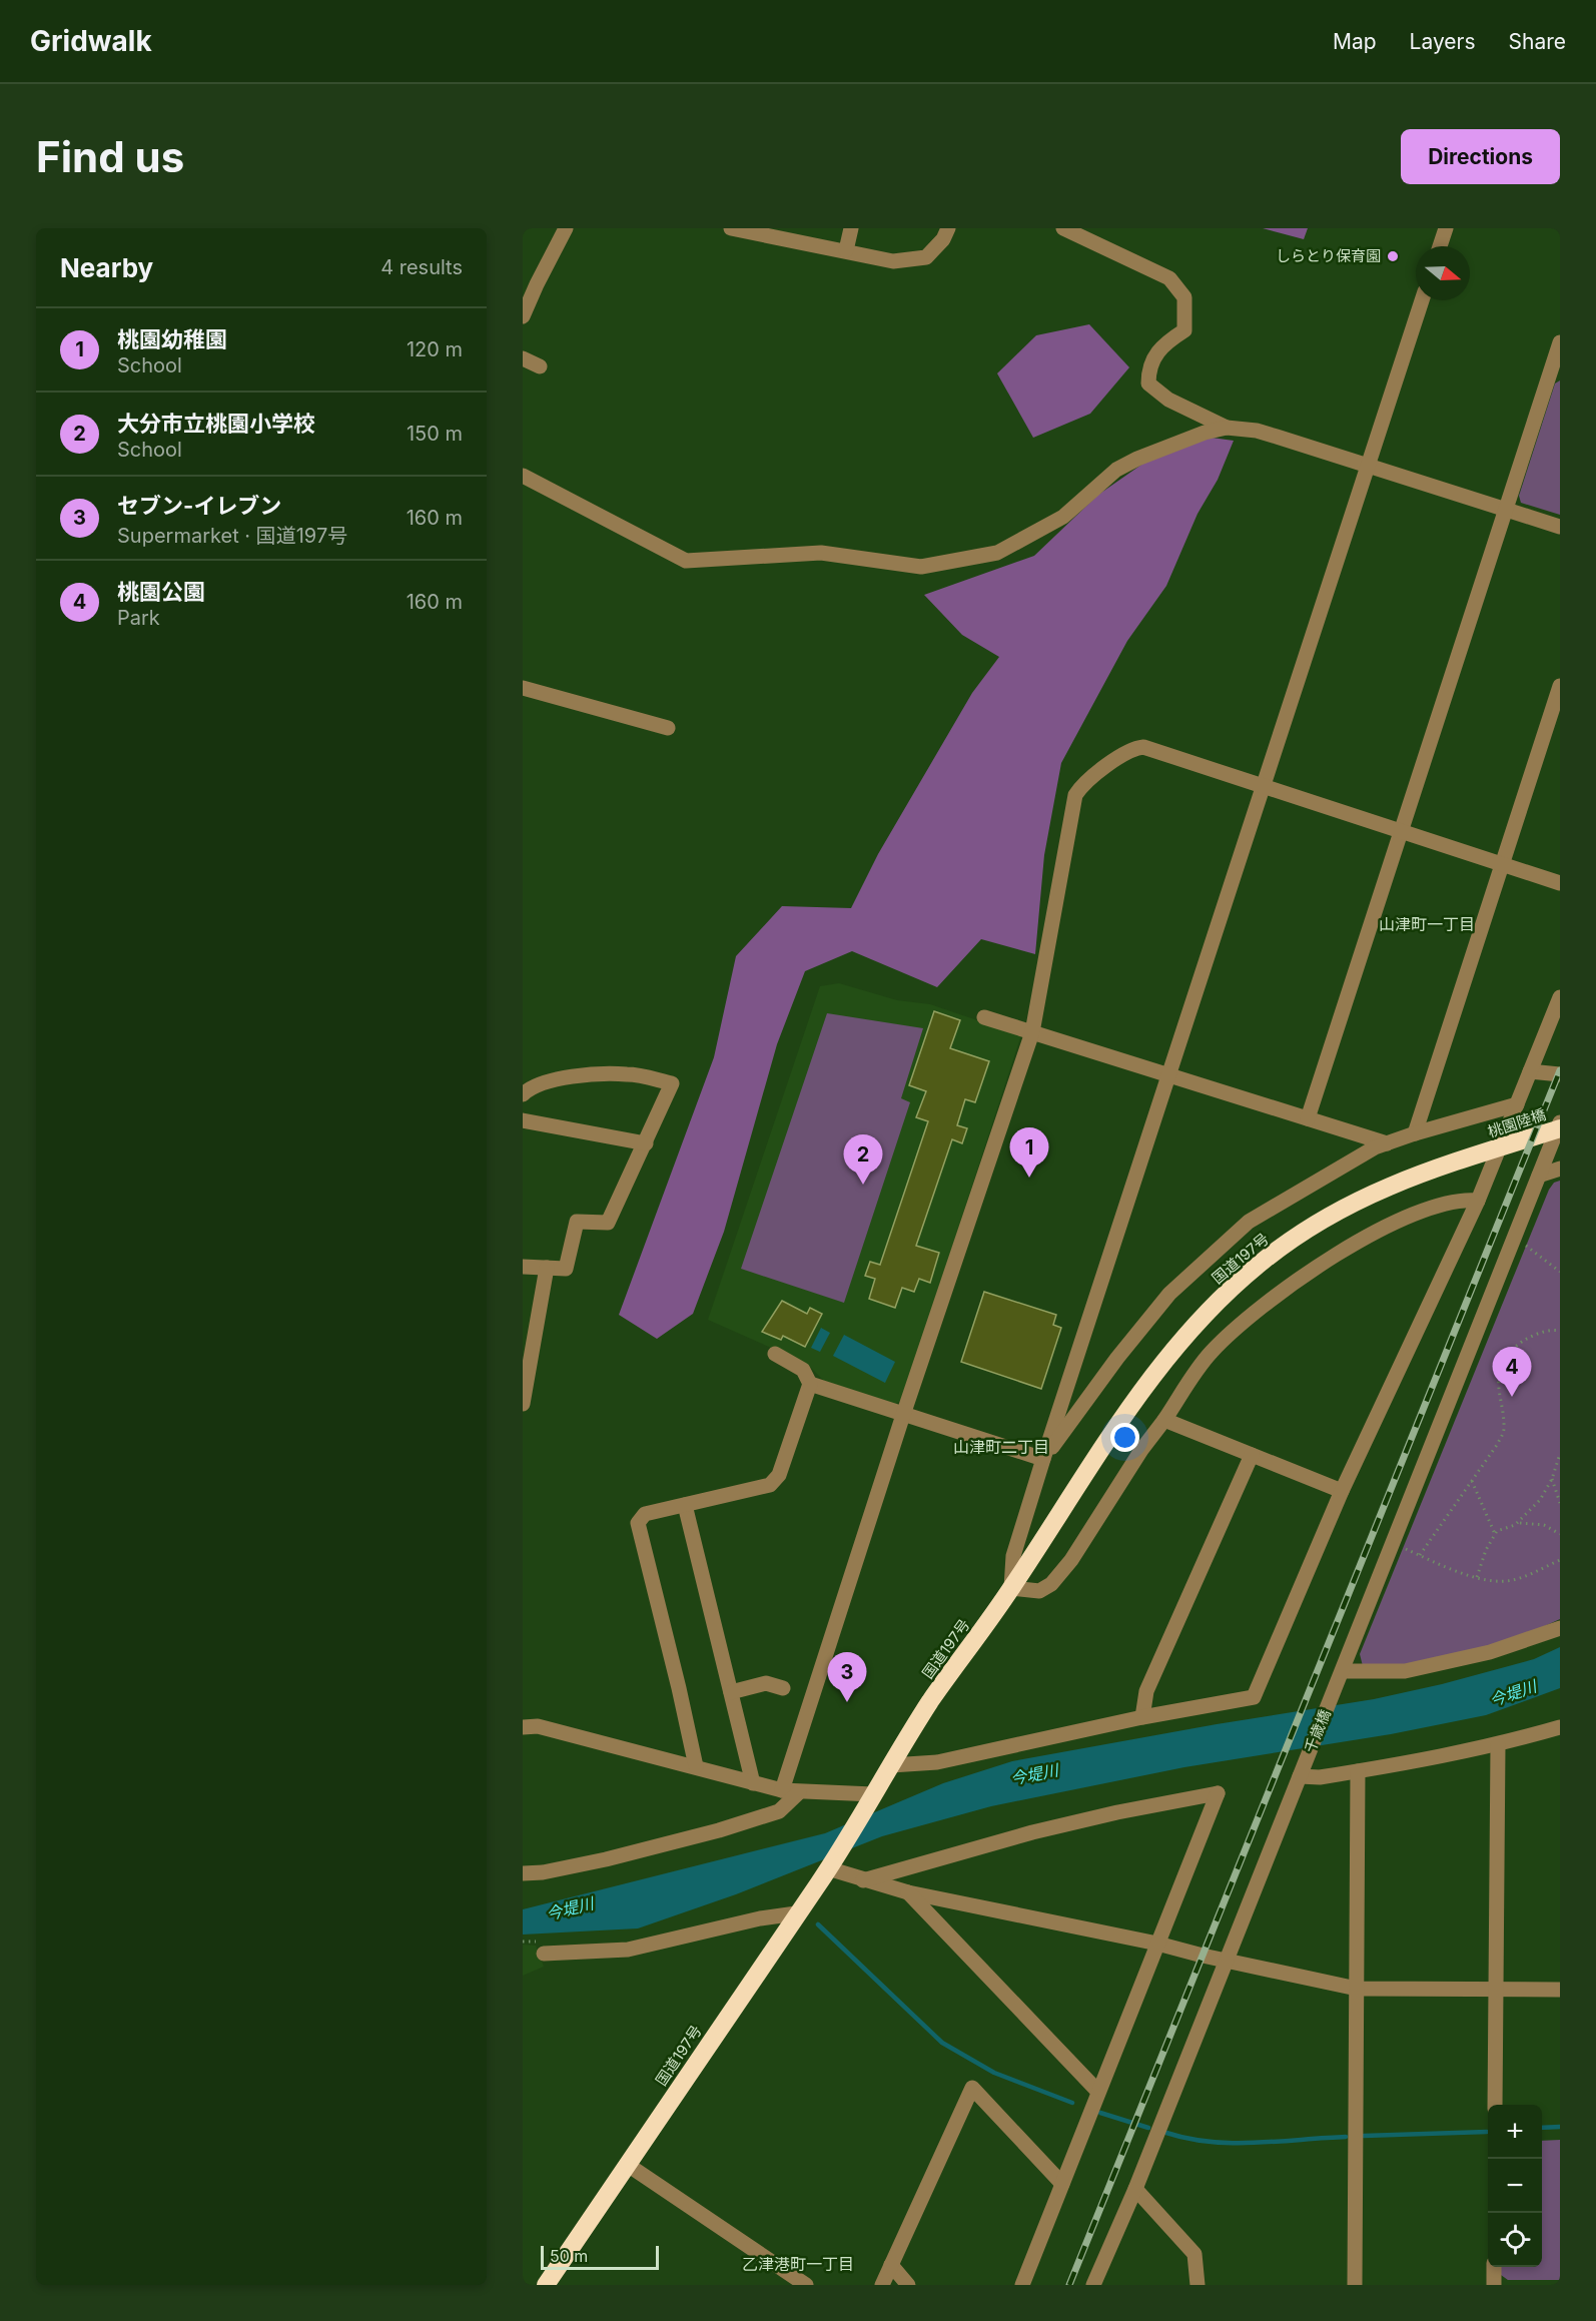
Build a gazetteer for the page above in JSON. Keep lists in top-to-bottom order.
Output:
{
  "streets": {
    "highway": ["桃園陸橋", "国道197号"],
    "street": ["千歳橋"]
  },
  "crossings": [
    ["桃園陸橋", "国道197号"]
  ],
  "districts": ["山津町一丁目", "山津町二丁目", "乙津港町一丁目"],
  "water": ["今堤川"],
  "places": ["しらとり保育園"],
  "scale_bar": "50 m",
  "north": "right",
  "page": {
    "header": "Gridwalk",
    "nav": ["Map", "Layers", "Share"],
    "buttons": "Directions",
    "title": "Find us",
    "heading": ["Nearby", "4 results"],
    "list": [
      {
        "mark": "1",
        "name": "桃園幼稚園",
        "note": "School",
        "value": "120 m"
      },
      {
        "mark": "2",
        "name": "大分市立桃園小学校",
        "note": "School",
        "value": "150 m"
      },
      {
        "mark": "3",
        "name": "セブン-イレブン",
        "note": "Supermarket · 国道197号",
        "value": "160 m"
      },
      {
        "mark": "4",
        "name": "桃園公園",
        "note": "Park",
        "value": "160 m"
      }
    ],
    "pins": [
      "1",
      "2",
      "4",
      "3"
    ],
    "map_buttons": ["+", "−"],
    "scale": "50 m"
  }
}
